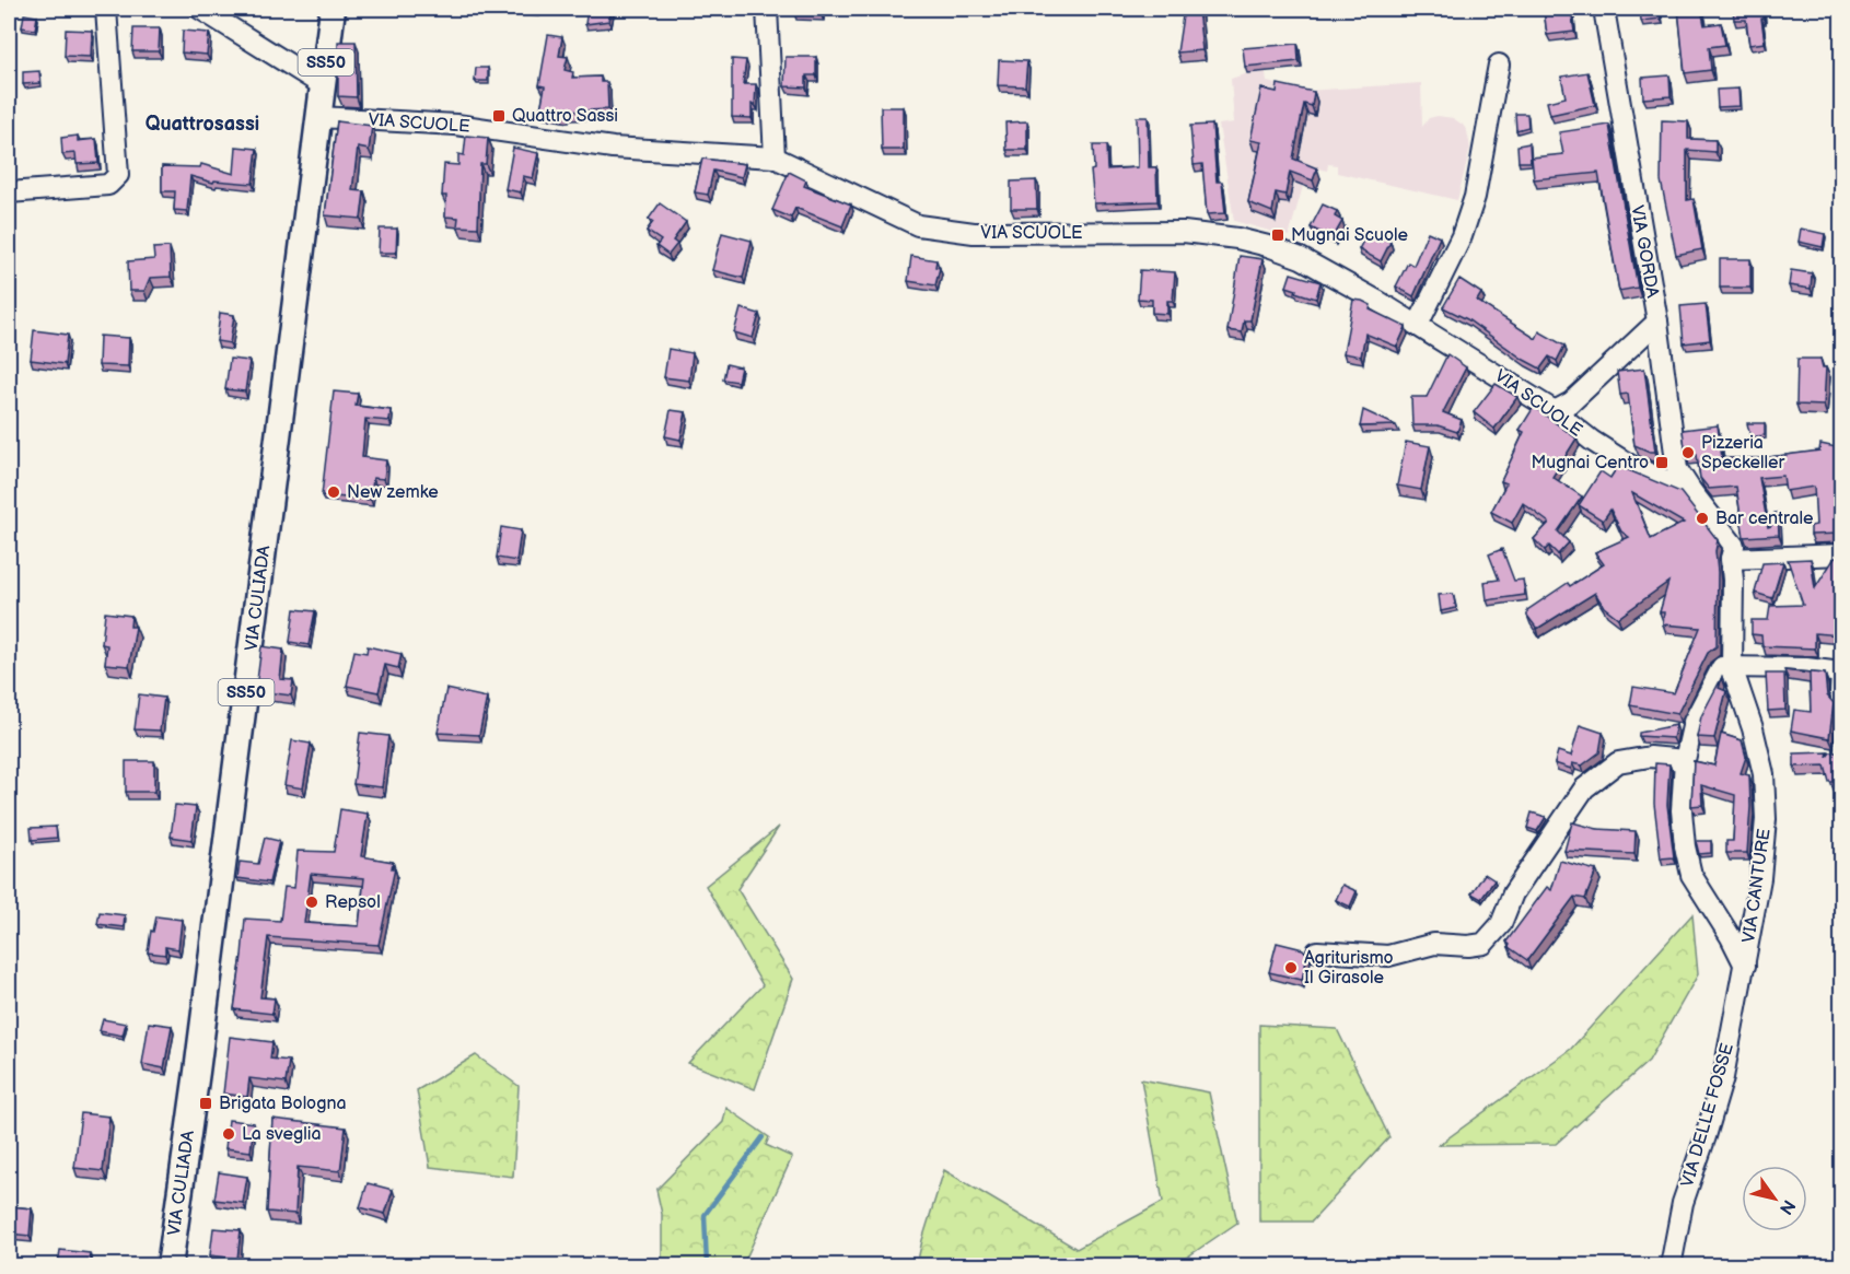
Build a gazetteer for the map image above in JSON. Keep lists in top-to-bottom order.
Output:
{
  "streets": {
    "main road": ["SS50", "VIA CULIADA"],
    "street": [
      "VIA SCUOLE",
      "VIA GORDA",
      "VIA CANTURE",
      "VIA DELLE FOSSE"
    ]
  },
  "crossings": [
    ["VIA SCUOLE", "VIA GORDA"],
    ["VIA SCUOLE", "VIA CULIADA"],
    ["VIA SCUOLE", "VIA CANTURE"],
    ["VIA GORDA", "VIA CANTURE"],
    ["VIA CANTURE", "VIA DELLE FOSSE"]
  ],
  "districts": ["Quattrosassi"],
  "places": {
    "transit": [
      "Quattro Sassi",
      "Mugnai Scuole",
      "Mugnai Centro",
      "Brigata Bologna"
    ],
    "other": [
      "Pizzeria Speckeller",
      "New zemke",
      "Bar centrale",
      "Repsol",
      "Agriturismo Il Girasole",
      "La sveglia"
    ]
  },
  "north": "bottom right"
}
